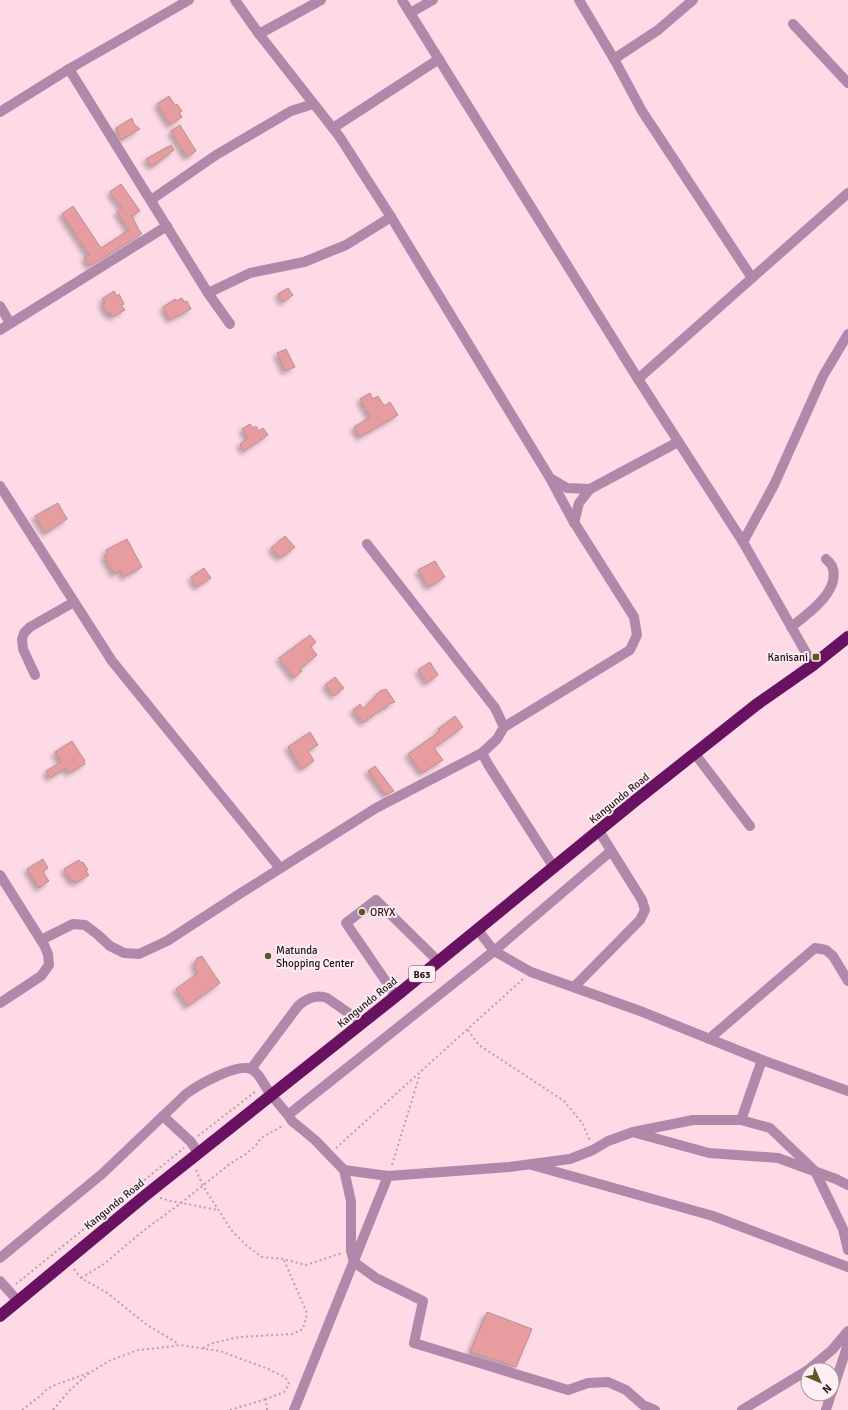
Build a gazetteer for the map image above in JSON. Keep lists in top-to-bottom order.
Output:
{
  "streets": {
    "highway": ["Kangundo Road", "B63"]
  },
  "places": {
    "transit": ["Kanisani"],
    "other": ["ORYX", "Matunda Shopping Center"]
  },
  "north": "bottom right"
}
